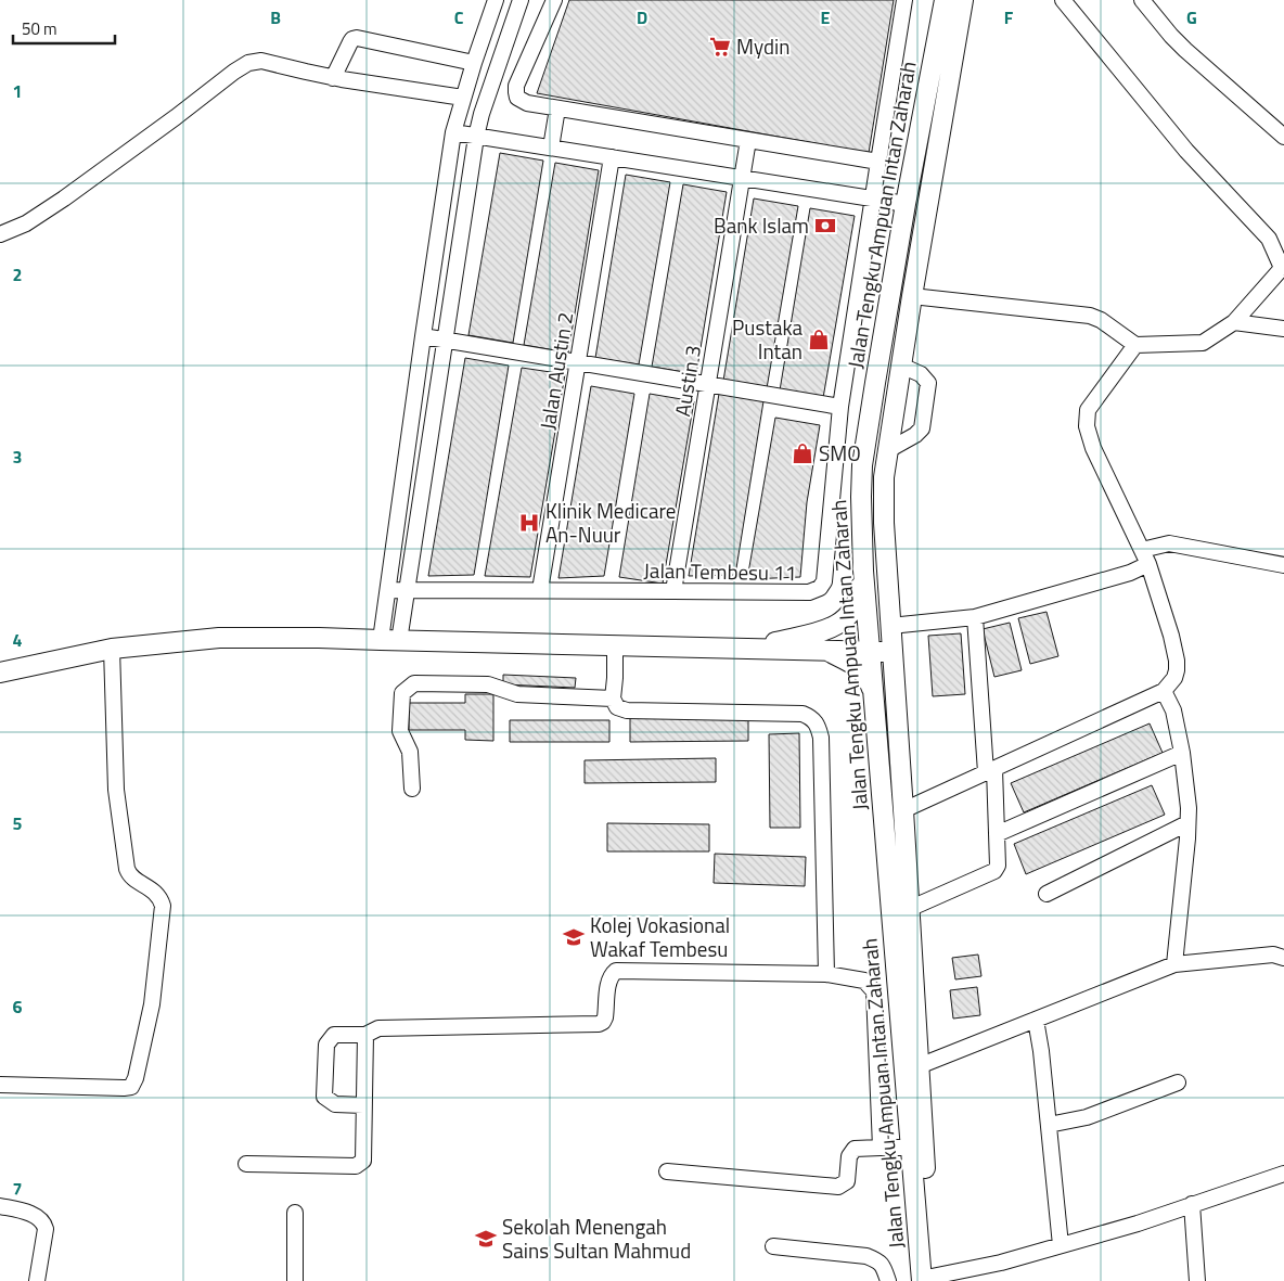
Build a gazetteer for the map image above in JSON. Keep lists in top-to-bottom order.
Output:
{
  "streets": {
    "main road": ["Jalan Tengku Ampuan Intan Zaharah"],
    "street": ["Jalan Austin 2", "Austin 3", "Jalan Tembesu 11"]
  },
  "crossings": [
    ["Jalan Austin 2", "Jalan Tembesu 11"],
    ["Austin 3", "Jalan Tembesu 11"]
  ],
  "places": {
    "supermarket": ["Mydin"],
    "bank": ["Bank Islam"],
    "shop": ["Pustaka Intan", "SMO"],
    "hospital": ["Klinik Medicare An-Nuur"],
    "school or university": ["Kolej Vokasional Wakaf Tembesu", "Sekolah Menengah Sains Sultan Mahmud"]
  },
  "scale_bar": "50 m",
  "grid": {
    "columns": [
      "B",
      "C",
      "D",
      "E",
      "F",
      "G"
    ],
    "rows": [
      "1",
      "2",
      "3",
      "4",
      "5",
      "6",
      "7"
    ]
  }
}
